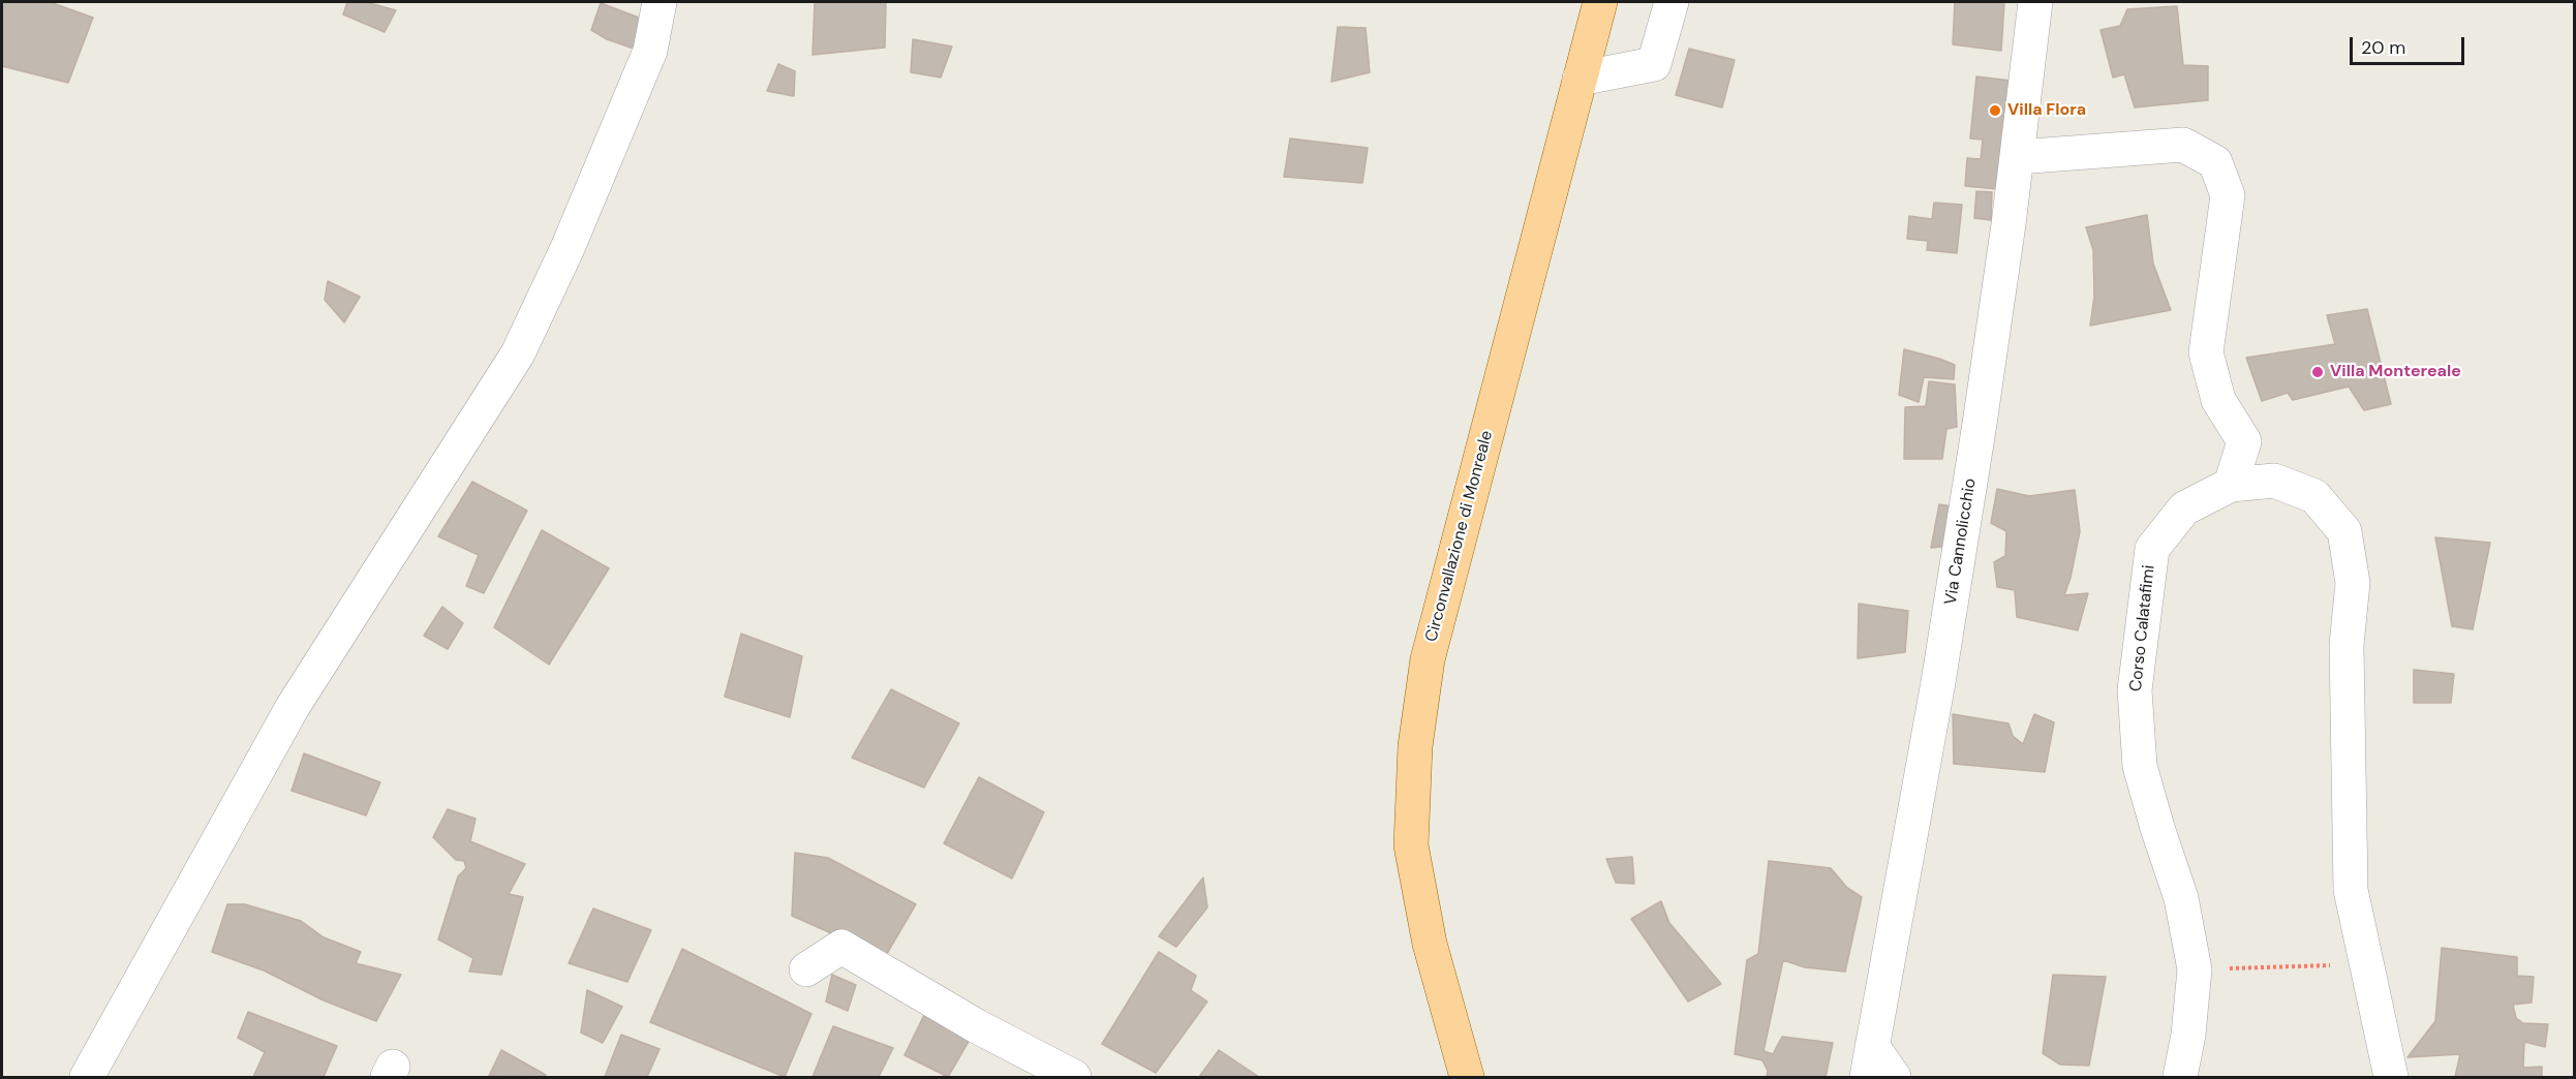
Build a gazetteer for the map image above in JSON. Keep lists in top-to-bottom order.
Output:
{
  "streets": {
    "main road": ["Circonvallazione di Monreale"],
    "street": ["Via Cannolicchio", "Corso Calatafimi"]
  },
  "places": ["Villa Flora", "Villa Montereale"],
  "scale_bar": "20 m"
}
